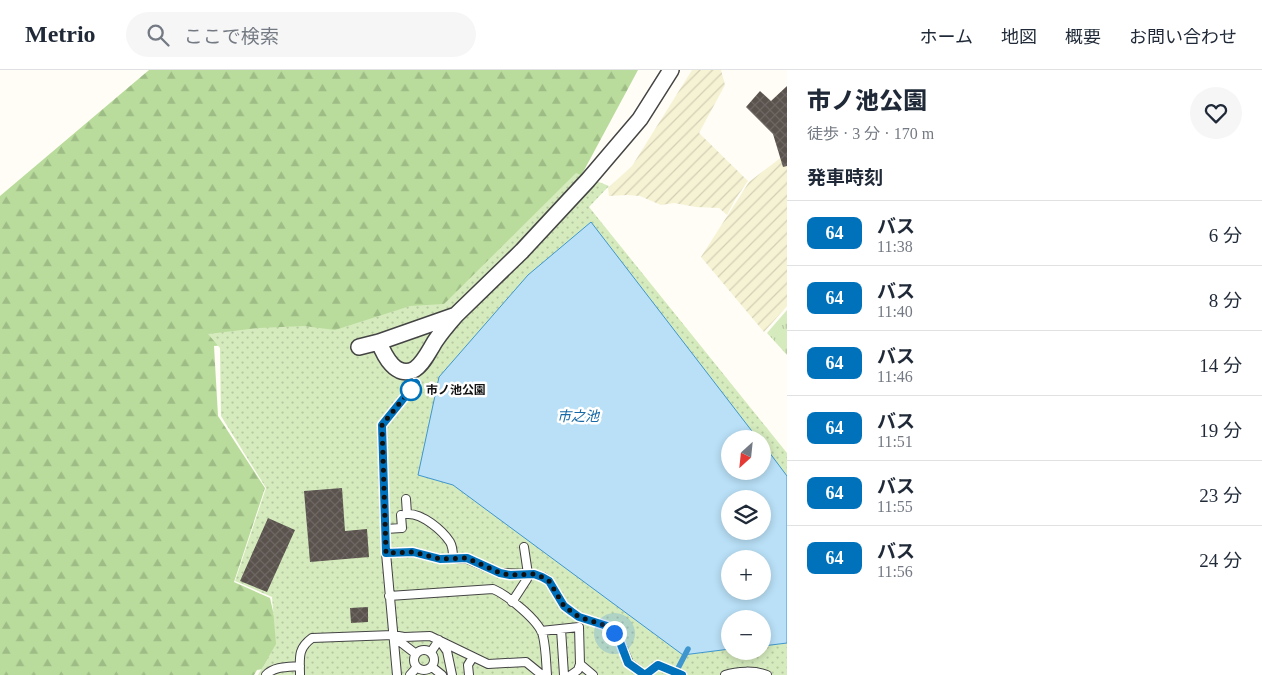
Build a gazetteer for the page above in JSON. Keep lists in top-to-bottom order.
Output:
{
  "water": ["市之池"],
  "places": ["市ノ池公園"],
  "lines": ["bus line 64"],
  "north": "bottom left",
  "page": {
    "header": "Metrio",
    "search": "ここで検索",
    "nav": [
      "ホーム",
      "地図",
      "概要",
      "お問い合わせ"
    ],
    "heading": [
      ["市ノ池公園", "徒歩 · 3 分 · 170 m"],
      "発車時刻"
    ],
    "list": [
      {
        "mark": "64",
        "name": "バス",
        "note": "11:38",
        "value": "6 分"
      },
      {
        "mark": "64",
        "name": "バス",
        "note": "11:40",
        "value": "8 分"
      },
      {
        "mark": "64",
        "name": "バス",
        "note": "11:46",
        "value": "14 分"
      },
      {
        "mark": "64",
        "name": "バス",
        "note": "11:51",
        "value": "19 分"
      },
      {
        "mark": "64",
        "name": "バス",
        "note": "11:55",
        "value": "23 分"
      },
      {
        "mark": "64",
        "name": "バス",
        "note": "11:56",
        "value": "24 分"
      }
    ],
    "map_buttons": ["+", "−"]
  }
}
